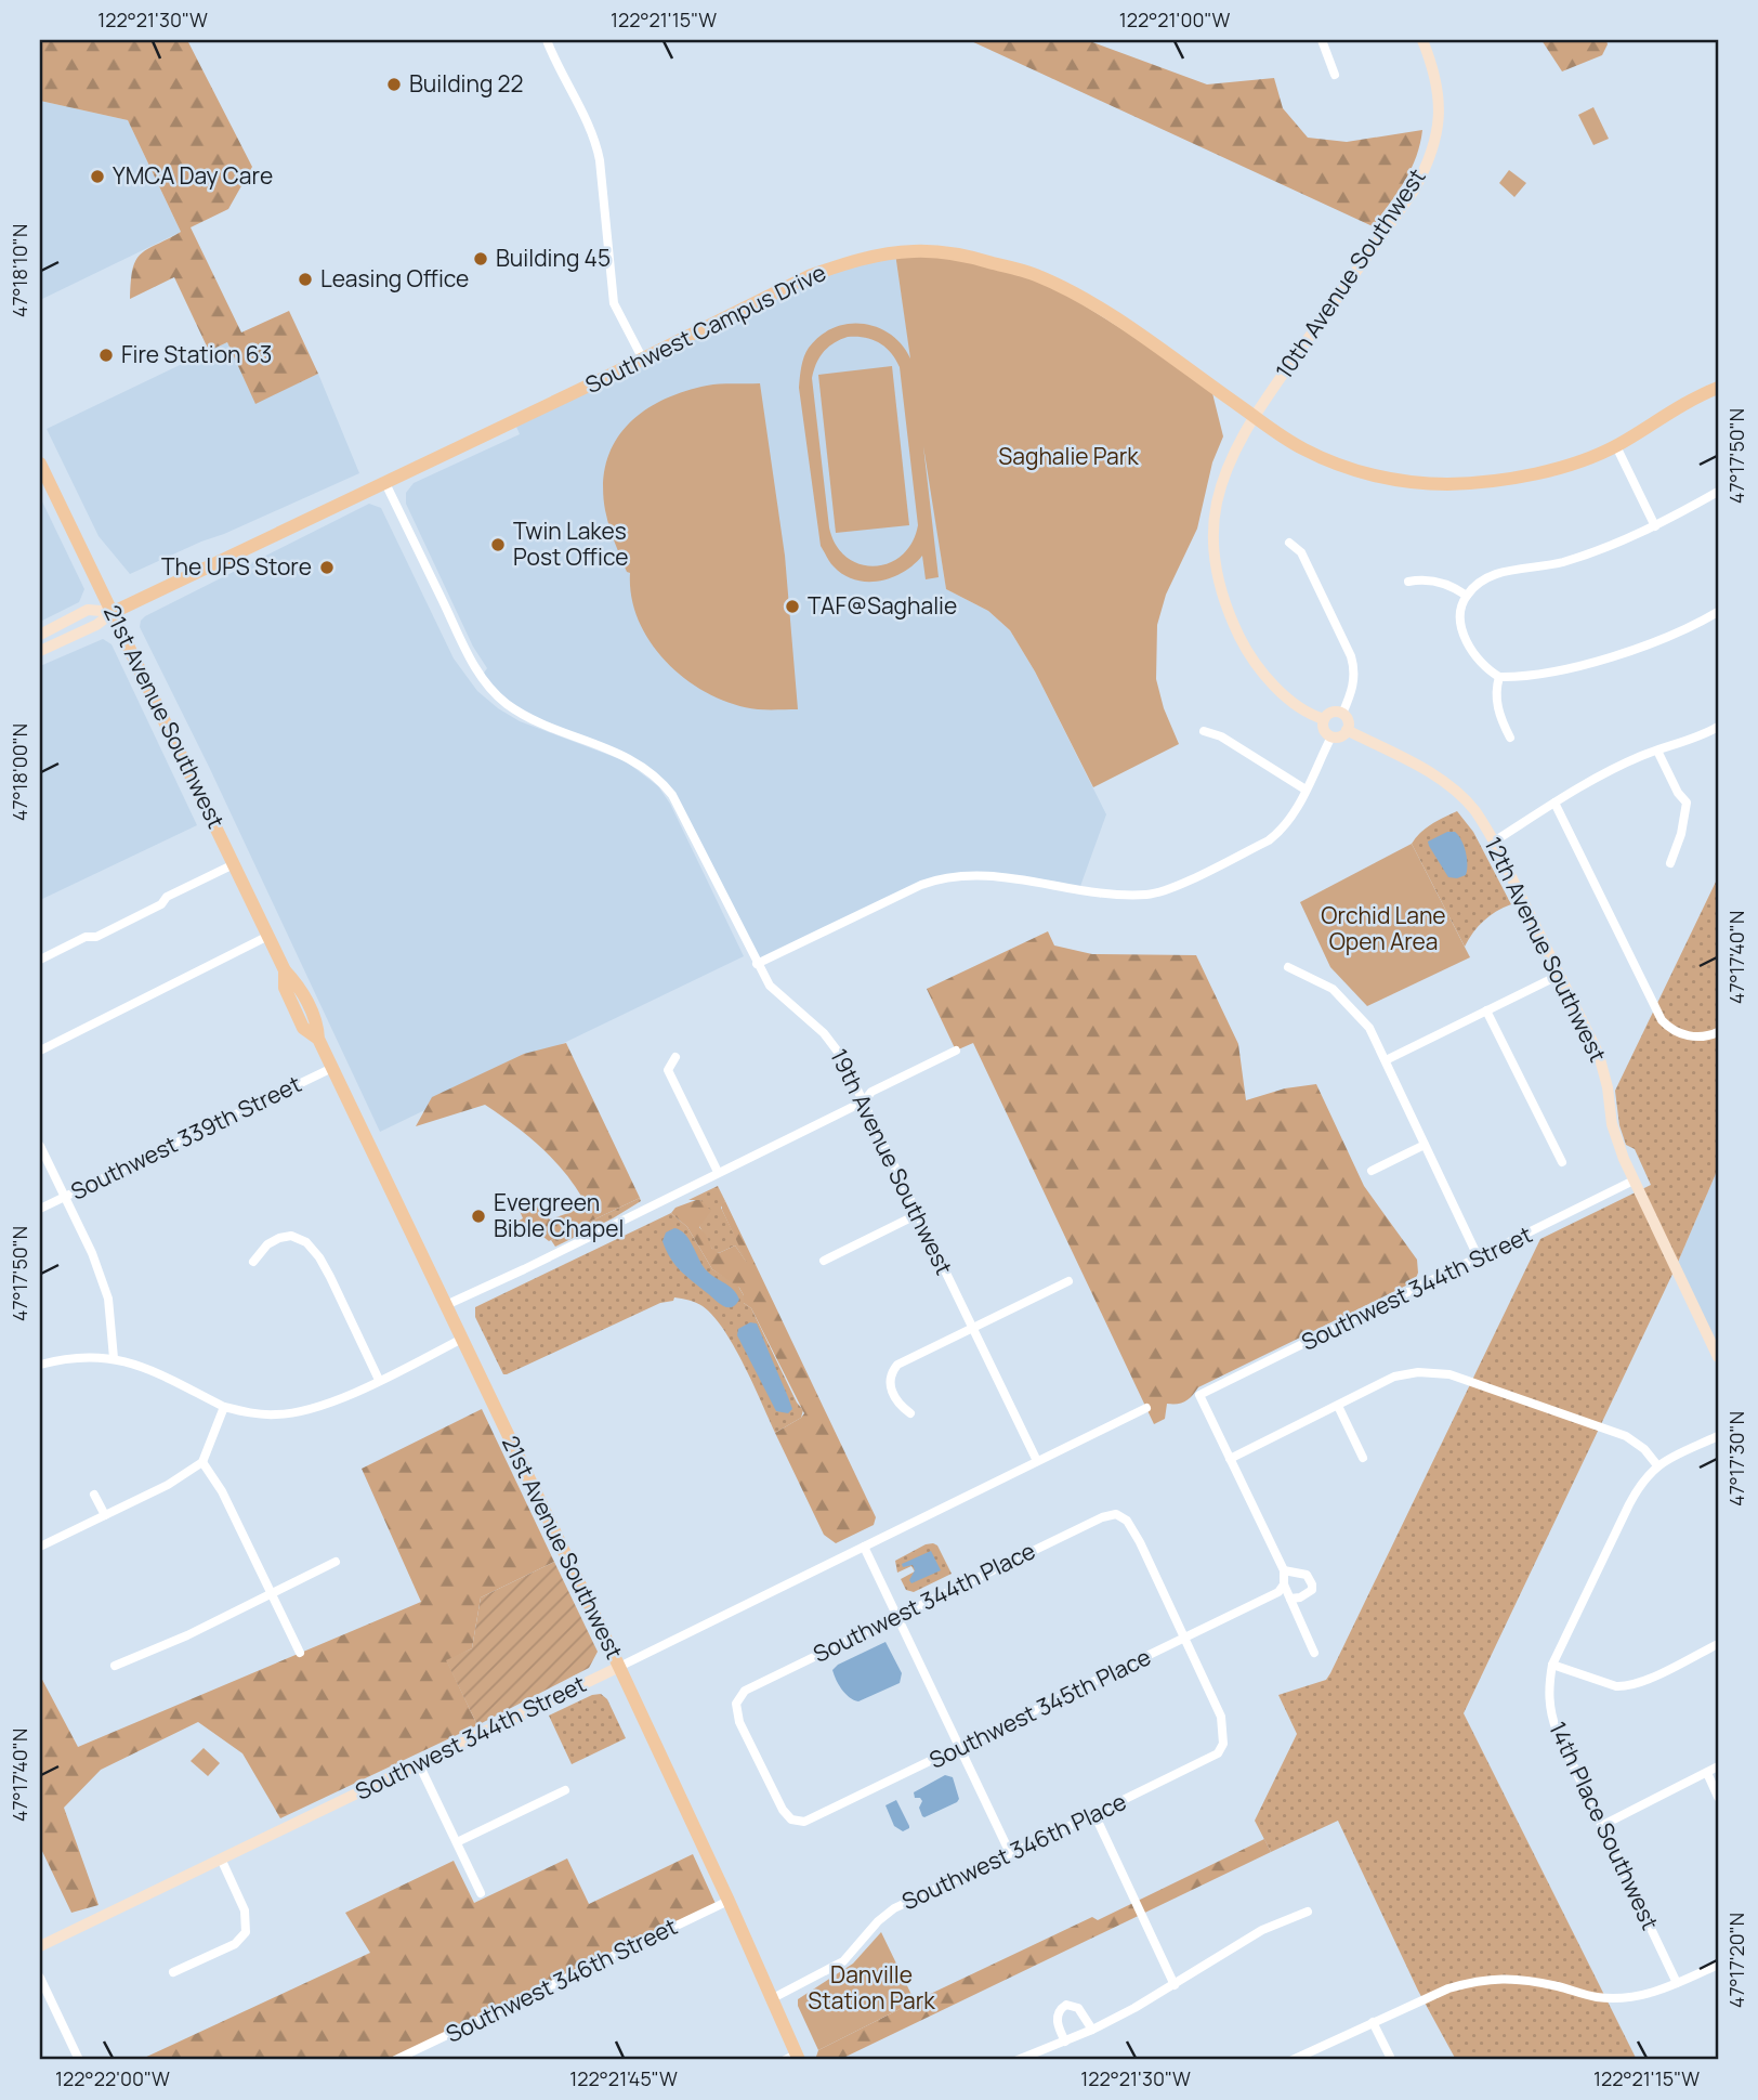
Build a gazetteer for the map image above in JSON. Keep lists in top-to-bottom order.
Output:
{
  "streets": {
    "main road": ["Southwest Campus Drive", "21st Avenue Southwest"],
    "street": [
      "10th Avenue Southwest",
      "12th Avenue Southwest",
      "Southwest 339th Street",
      "19th Avenue Southwest",
      "Southwest 344th Street",
      "Southwest 344th Place",
      "Southwest 345th Place",
      "14th Place Southwest",
      "Southwest 346th Place",
      "Southwest 346th Street"
    ]
  },
  "crossings": [
    ["10th Avenue Southwest", "Southwest Campus Drive"],
    ["Southwest Campus Drive", "21st Avenue Southwest"],
    ["Southwest Campus Drive", "19th Avenue Southwest"],
    ["21st Avenue Southwest", "Southwest 339th Street"],
    ["21st Avenue Southwest", "Southwest 344th Street"],
    ["21st Avenue Southwest", "Southwest 346th Place"],
    ["21st Avenue Southwest", "Southwest 346th Street"],
    ["12th Avenue Southwest", "Southwest 344th Street"],
    ["19th Avenue Southwest", "Southwest 344th Street"],
    ["Southwest 344th Place", "Southwest 345th Place"],
    ["Southwest 344th Place", "Southwest 346th Place"],
    ["Southwest 345th Place", "Southwest 346th Place"]
  ],
  "parks": ["Saghalie Park", "Orchid Lane Open Area", "Danville Station Park"],
  "places": [
    "Building 22",
    "YMCA Day Care",
    "Building 45",
    "Leasing Office",
    "Fire Station 63",
    "Twin Lakes Post Office",
    "The UPS Store",
    "TAF@Saghalie",
    "Evergreen Bible Chapel"
  ],
  "coordinates": [
    "122°21'30\"W",
    "122°21'15\"W",
    "122°21'00\"W",
    "47°18'10\"N",
    "47°17'50\"N",
    "47°18'00\"N",
    "47°17'40\"N",
    "47°17'30\"N",
    "47°17'20\"N",
    "122°22'00\"W",
    "122°21'45\"W"
  ]
}
